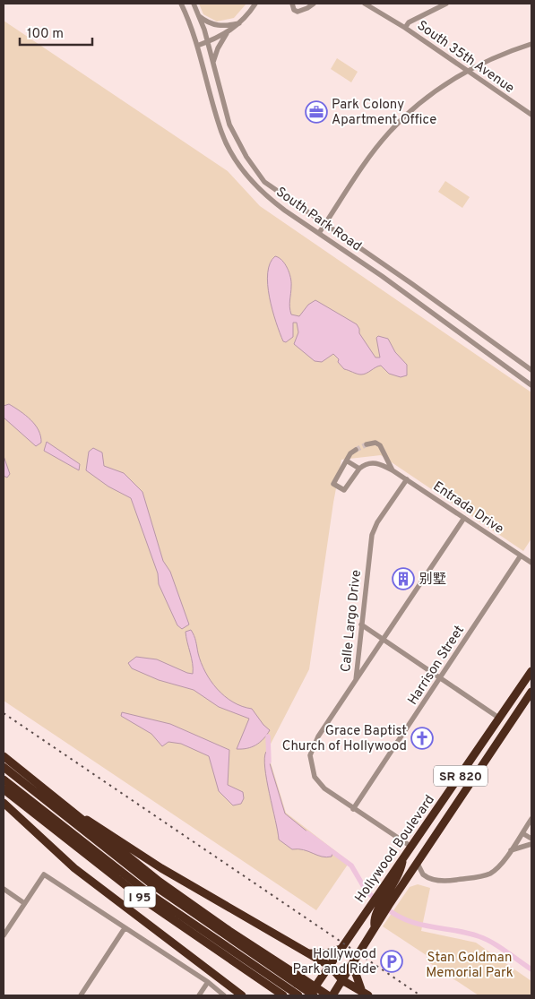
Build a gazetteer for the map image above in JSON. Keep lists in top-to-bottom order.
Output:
{
  "streets": {
    "highway": ["SR 820", "Hollywood Boulevard", "I 95"],
    "street": [
      "South 35th Avenue",
      "South Park Road",
      "Entrada Drive",
      "Calle Largo Drive",
      "Harrison Street"
    ]
  },
  "crossings": [
    ["Entrada Drive", "Calle Largo Drive"],
    ["Entrada Drive", "Harrison Street"],
    ["Calle Largo Drive", "Harrison Street"],
    ["Calle Largo Drive", "Hollywood Boulevard"]
  ],
  "parks": ["Stan Goldman Memorial Park"],
  "places": {
    "office": ["Park Colony Apartment Office"],
    "building": ["别墅"],
    "church": ["Grace Baptist Church of Hollywood"],
    "parking": ["Hollywood Park and Ride"]
  },
  "scale_bar": "100 m"
}
